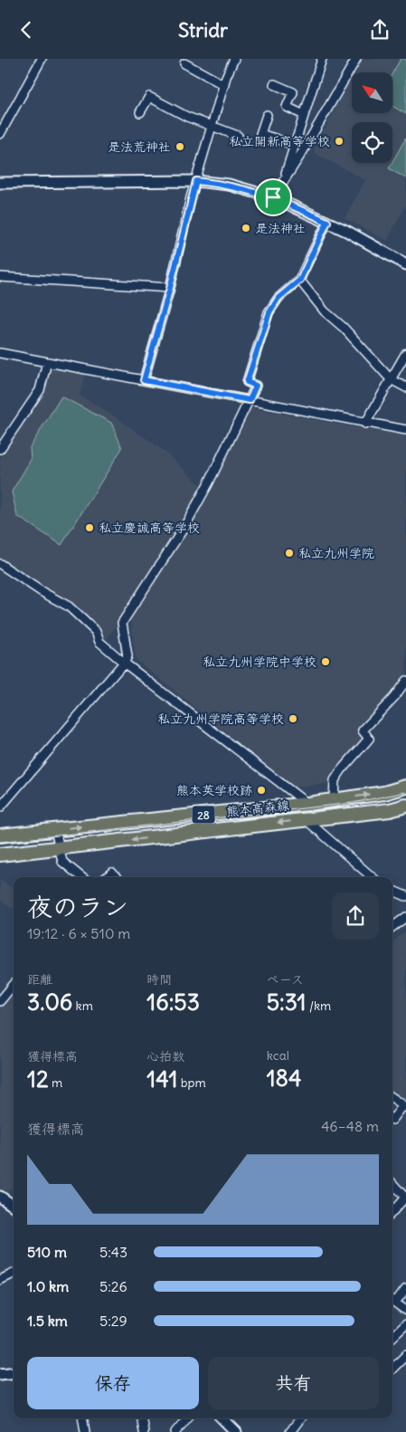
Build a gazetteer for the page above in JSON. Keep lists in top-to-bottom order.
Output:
{
  "streets": {
    "main road": ["熊本高森線", "28"]
  },
  "places": [
    "私立開新高等学校",
    "是法荒神社",
    "是法神社",
    "私立慶誠高等学校",
    "私立九州学院",
    "私立九州学院中学校",
    "私立九州学院高等学校",
    "熊本英学校跡"
  ],
  "north": "top left",
  "page": {
    "header": "Stridr",
    "heading": ["夜のラン", "19:12 · 6 × 510 m"],
    "stats": [
      ["距離", "3.06 km"],
      ["時間", "16:53"],
      ["ペース", "5:31 /km"],
      ["獲得標高", "12 m"],
      ["心拍数", "141 bpm"],
      ["kcal", "184"]
    ],
    "chart": ["獲得標高", "46–48 m"],
    "list": [
      {
        "name": "510 m",
        "note": "5:43"
      },
      {
        "name": "1.0 km",
        "note": "5:26"
      },
      {
        "name": "1.5 km",
        "note": "5:29"
      }
    ],
    "buttons": ["保存", "共有"]
  }
}
